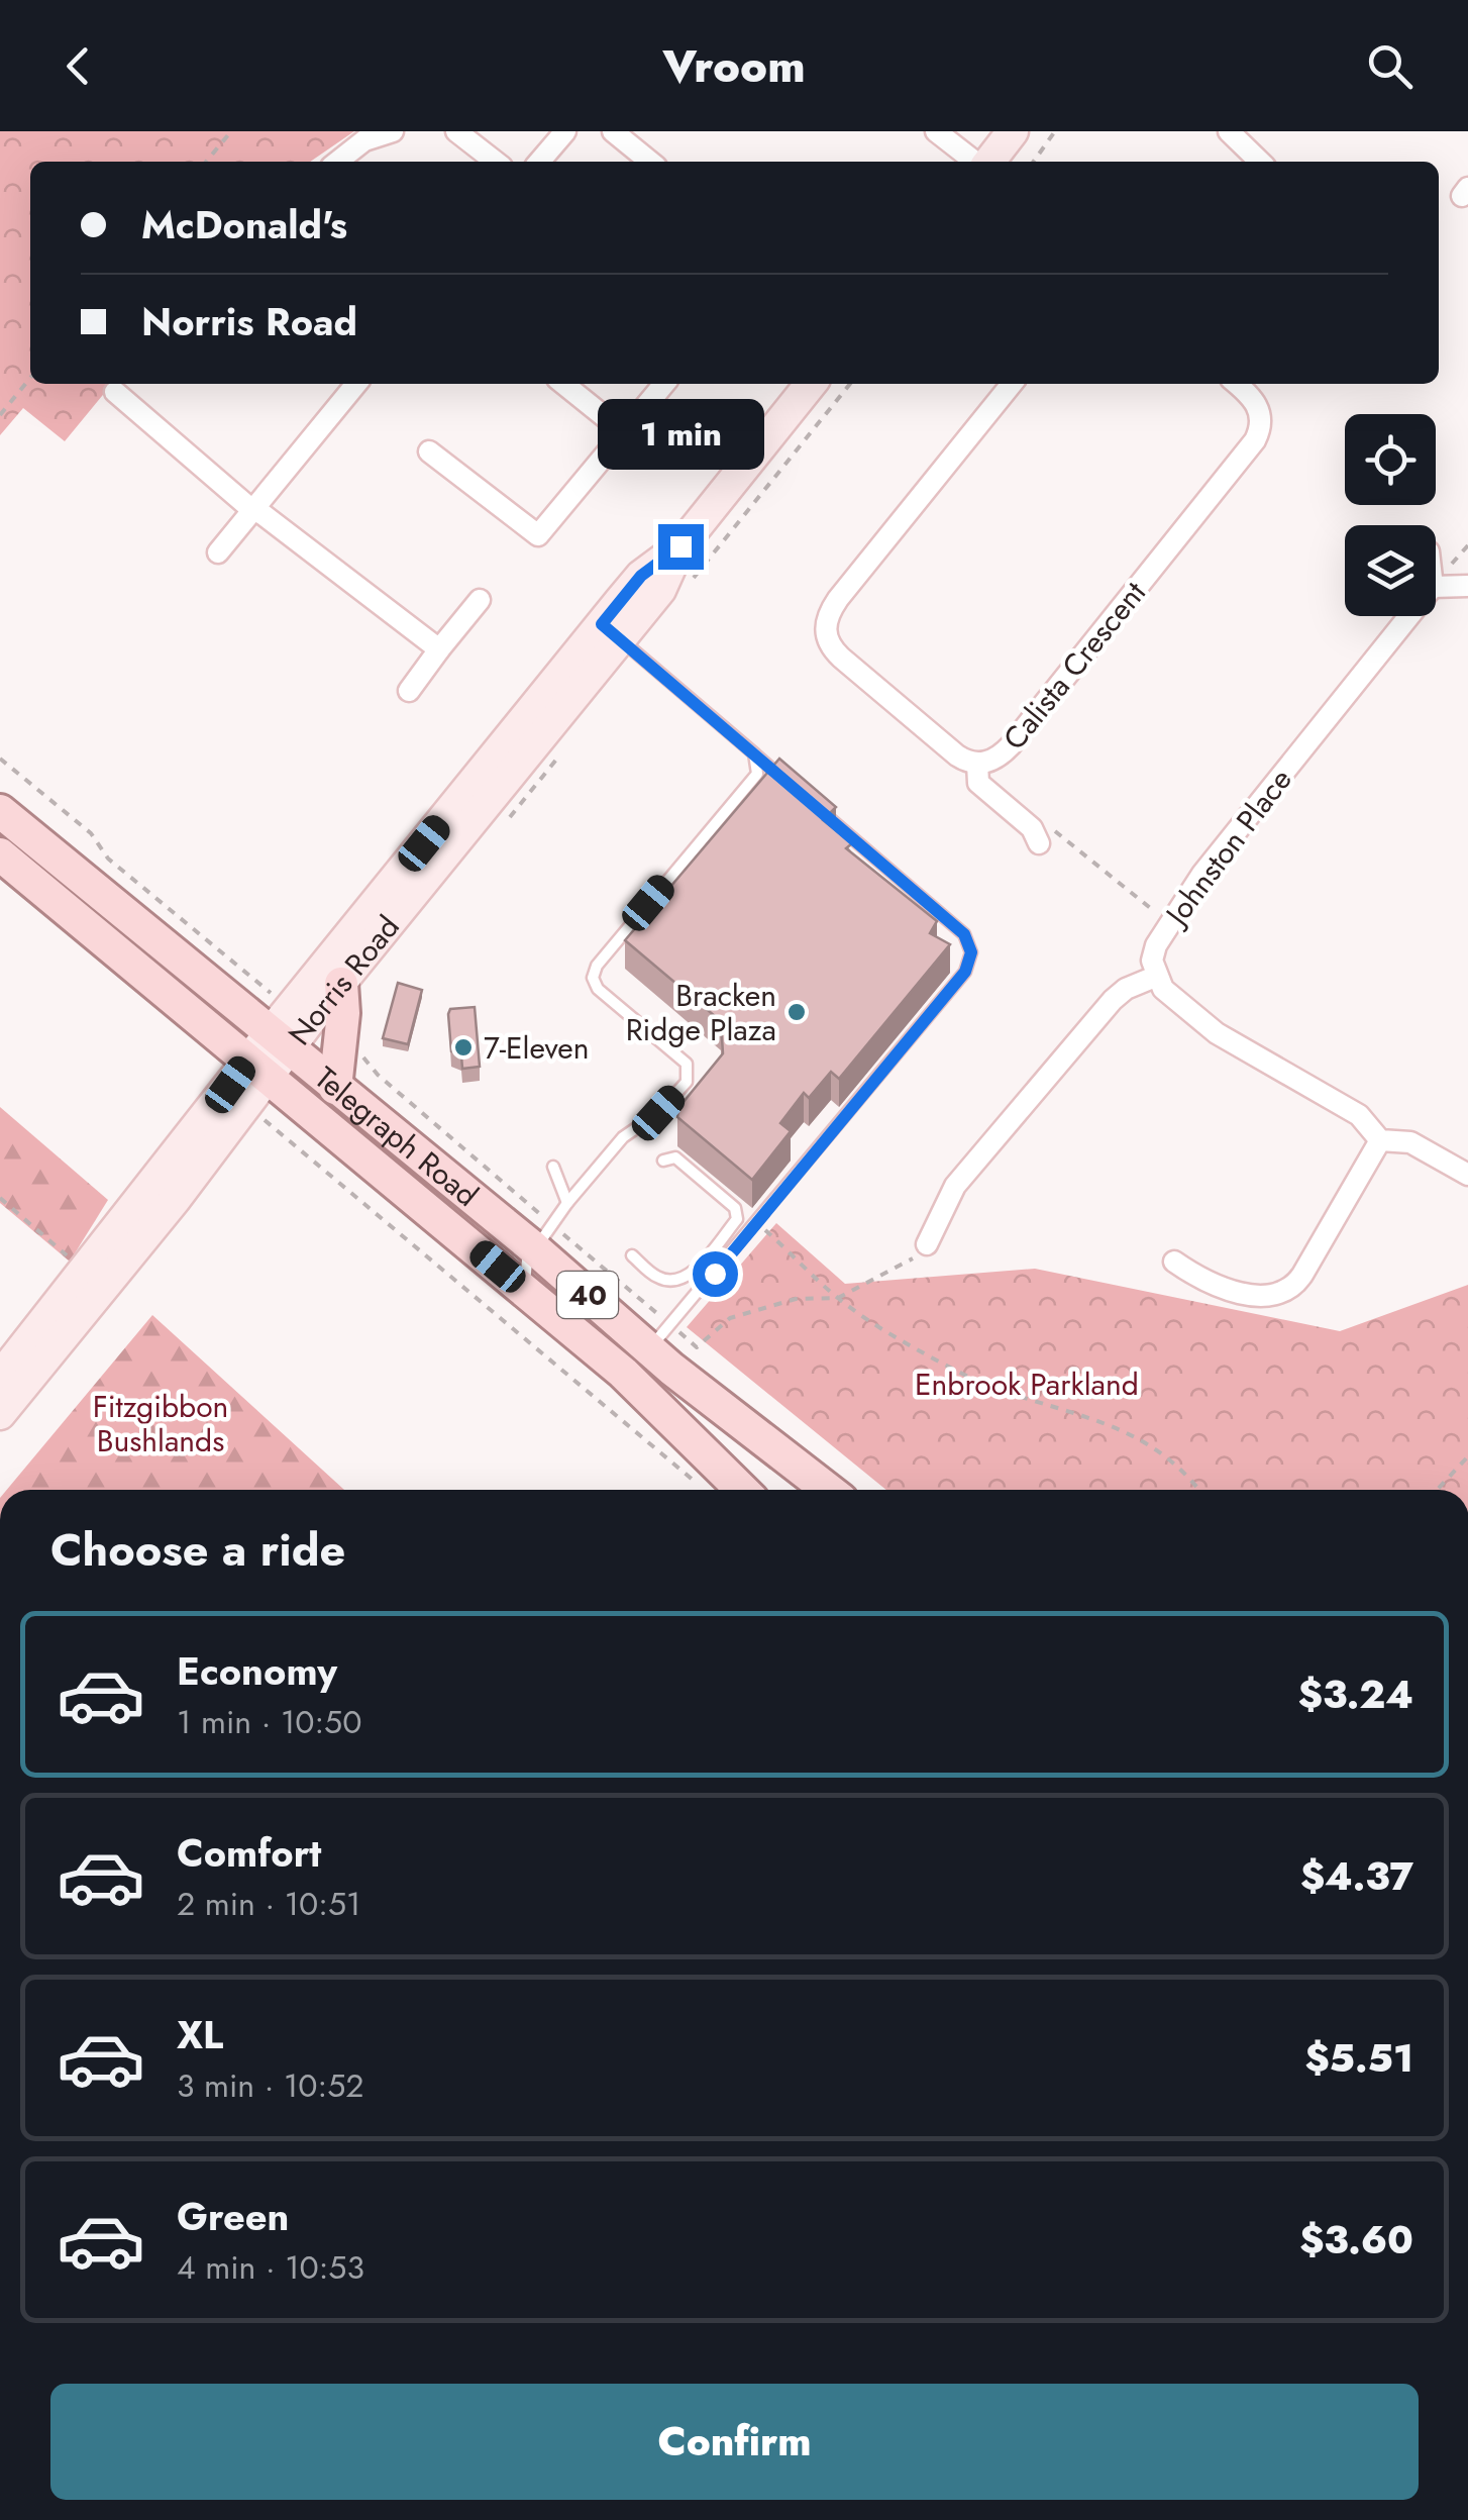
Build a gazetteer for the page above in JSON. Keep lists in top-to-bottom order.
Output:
{
  "streets": {
    "main road": ["Norris Road", "Telegraph Road", "40"],
    "street": ["Calista Crescent", "Johnston Place"]
  },
  "crossings": [
    ["Norris Road", "Telegraph Road"]
  ],
  "parks": ["Enbrook Parkland", "Fitzgibbon Bushlands"],
  "places": ["Bracken Ridge Plaza", "7-Eleven"],
  "page": {
    "header": "Vroom",
    "banner": ["McDonald's", "Norris Road"],
    "bubble": "1 min",
    "heading": "Choose a ride",
    "list": [
      {
        "name": "Economy",
        "note": "1 min · 10:50",
        "value": "$3.24"
      },
      {
        "name": "Comfort",
        "note": "2 min · 10:51",
        "value": "$4.37"
      },
      {
        "name": "XL",
        "note": "3 min · 10:52",
        "value": "$5.51"
      },
      {
        "name": "Green",
        "note": "4 min · 10:53",
        "value": "$3.60"
      }
    ],
    "buttons": "Confirm"
  }
}
